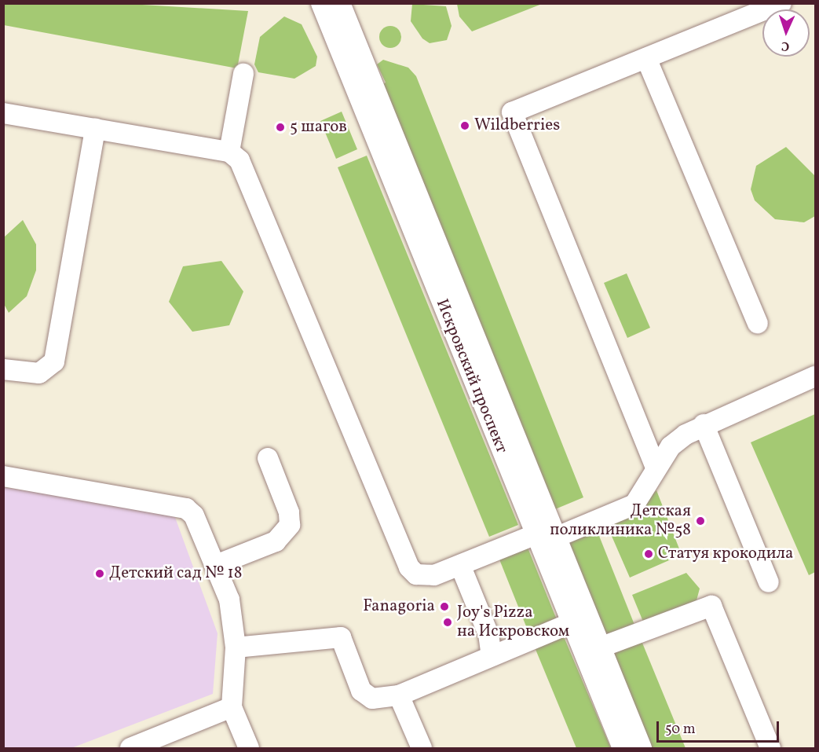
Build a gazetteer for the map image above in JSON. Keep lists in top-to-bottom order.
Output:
{
  "streets": {
    "street": ["Искровский проспект"]
  },
  "places": [
    "Wildberries",
    "5 шагов",
    "Детская поликлиника №58",
    "Статуя крокодила",
    "Детский сад № 18",
    "Fanagoria",
    "Joy's Pizza на Искровском"
  ],
  "scale_bar": "50 m",
  "north": "bottom"
}
